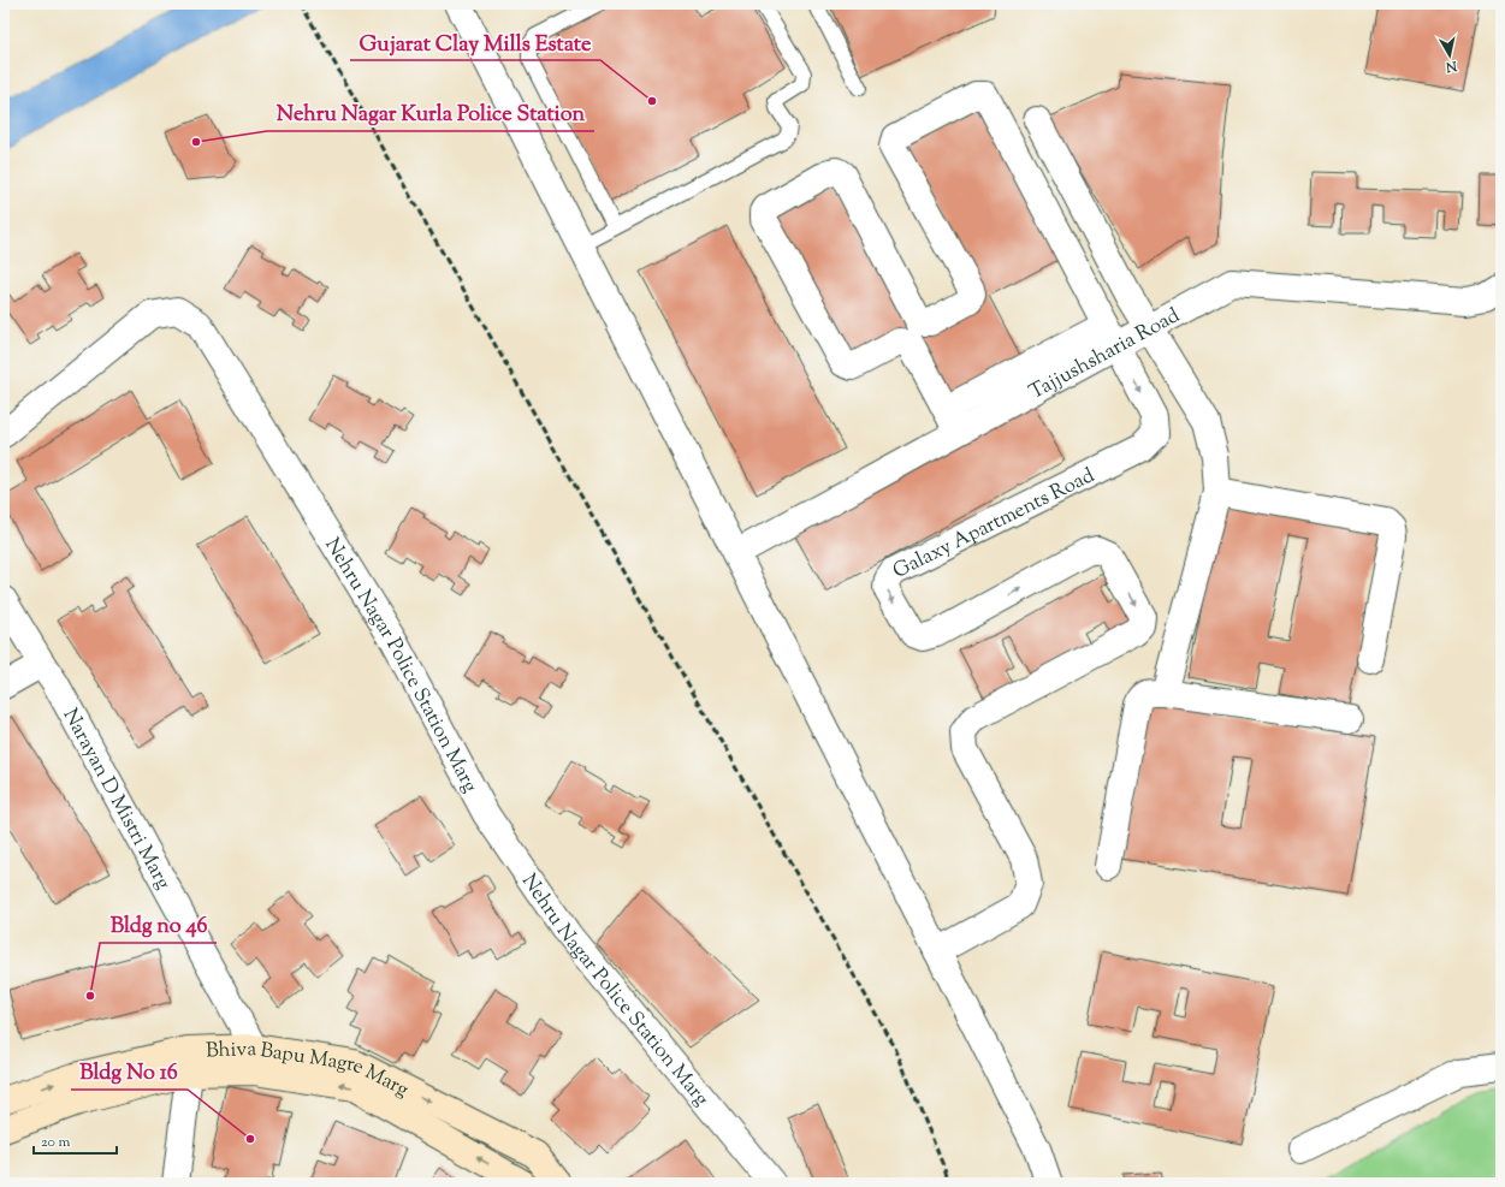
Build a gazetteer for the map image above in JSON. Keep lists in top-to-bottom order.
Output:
{
  "streets": {
    "street": [
      "Tajjushsharia Road",
      "Galaxy Apartments Road",
      "Nehru Nagar Police Station Marg",
      "Narayan D Mistri Marg",
      "Bhiva Bapu Magre Marg"
    ]
  },
  "crossings": [
    ["Tajjushsharia Road", "Galaxy Apartments Road"],
    ["Narayan D Mistri Marg", "Bhiva Bapu Magre Marg"]
  ],
  "places": [
    "Gujarat Clay Mills Estate",
    "Nehru Nagar Kurla Police Station",
    "Bldg no 46",
    "Bldg No 16"
  ],
  "scale_bar": "20 m",
  "north": "bottom"
}
